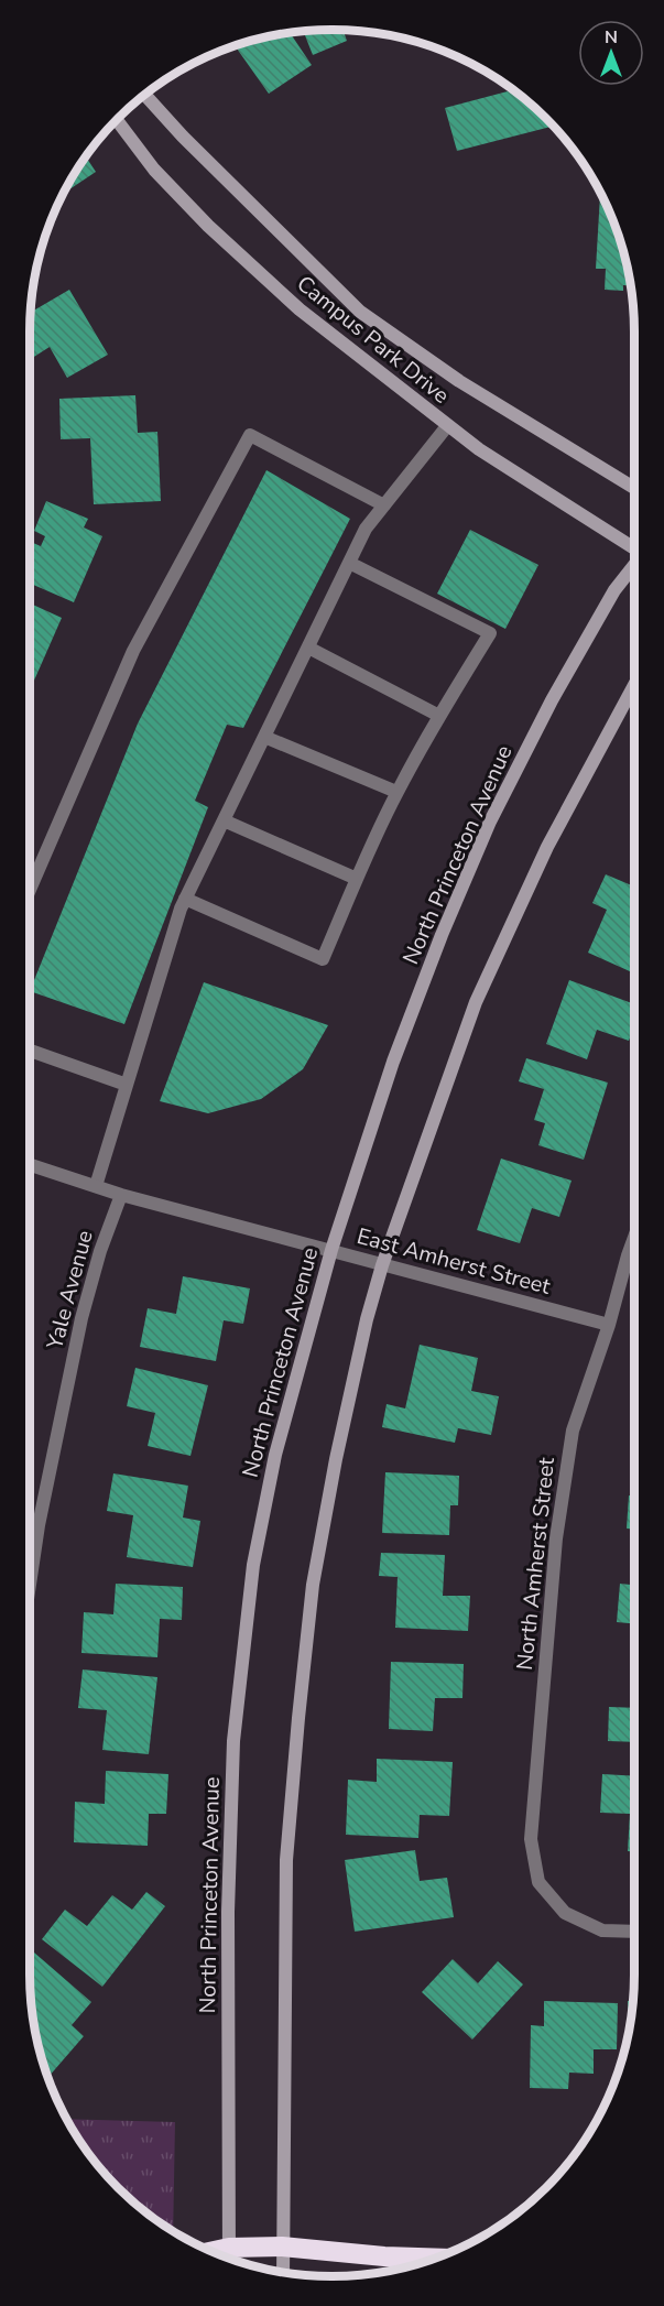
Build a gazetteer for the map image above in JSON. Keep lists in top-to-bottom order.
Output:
{
  "streets": {
    "street": [
      "Campus Park Drive",
      "North Princeton Avenue",
      "East Amherst Street",
      "Yale Avenue",
      "North Amherst Street"
    ]
  },
  "crossings": [
    ["North Princeton Avenue", "East Amherst Street"],
    ["East Amherst Street", "Yale Avenue"],
    ["East Amherst Street", "North Amherst Street"]
  ],
  "north": "top"
}
